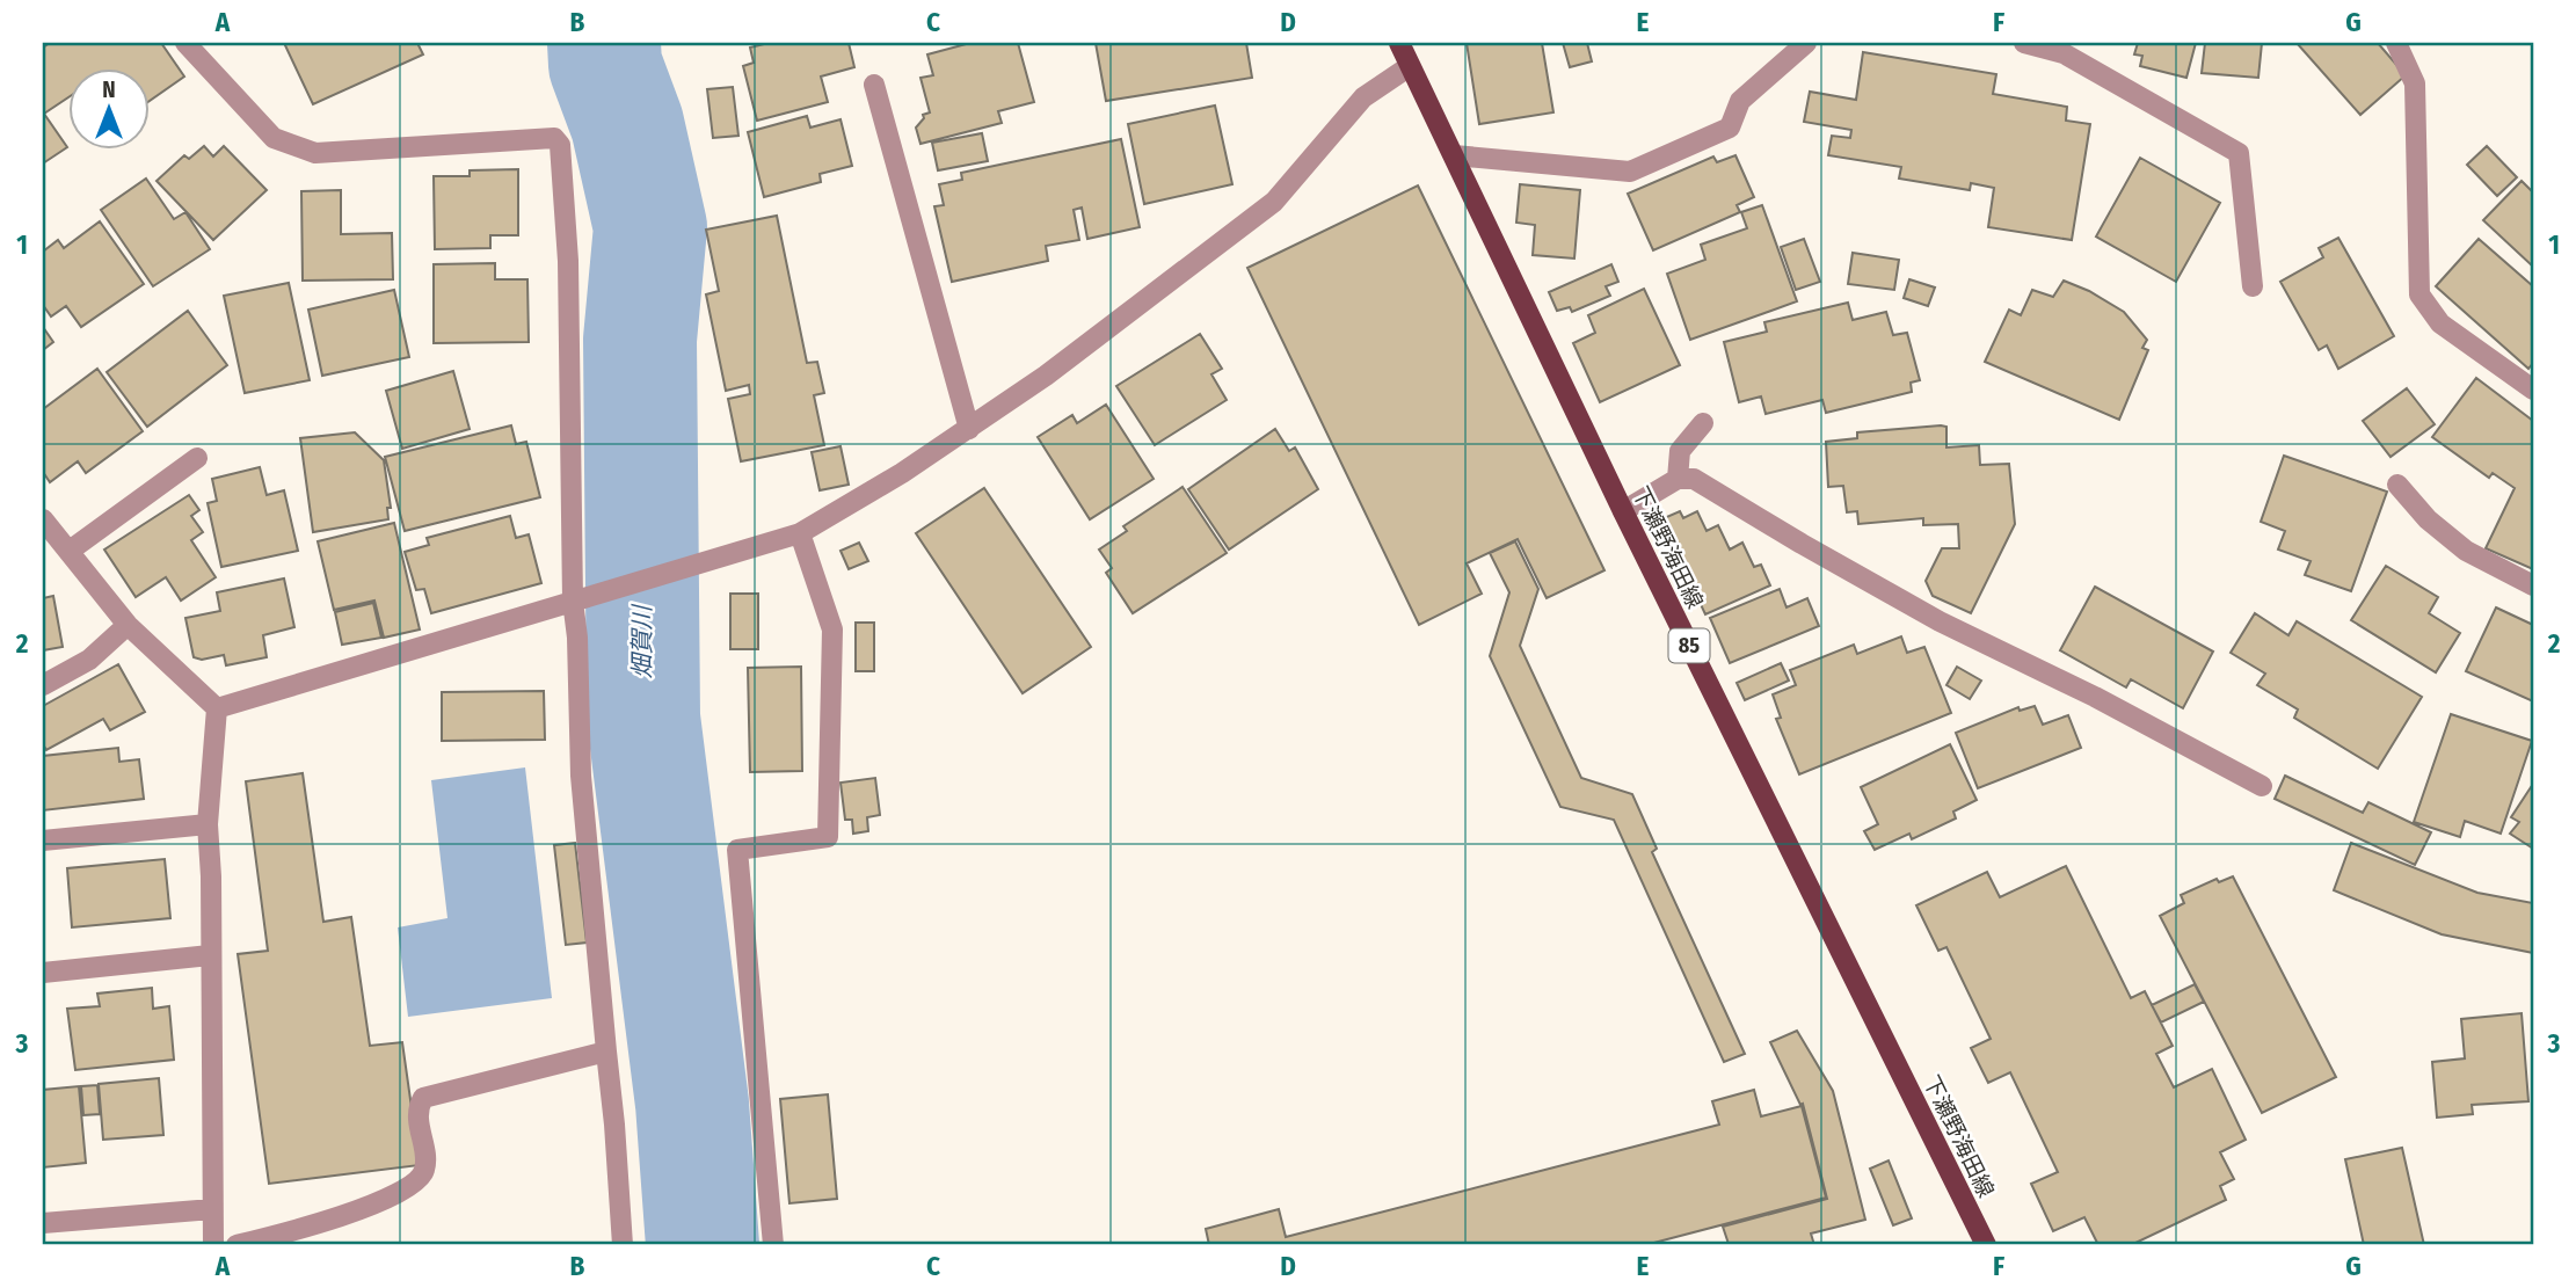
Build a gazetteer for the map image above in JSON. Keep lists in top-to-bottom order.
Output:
{
  "streets": {
    "main road": ["下瀬野海田線", "85"]
  },
  "water": ["畑賀川"],
  "north": "top",
  "grid": {
    "columns": [
      "A",
      "B",
      "C",
      "D",
      "E",
      "F",
      "G"
    ],
    "rows": ["1", "2", "3"]
  }
}
